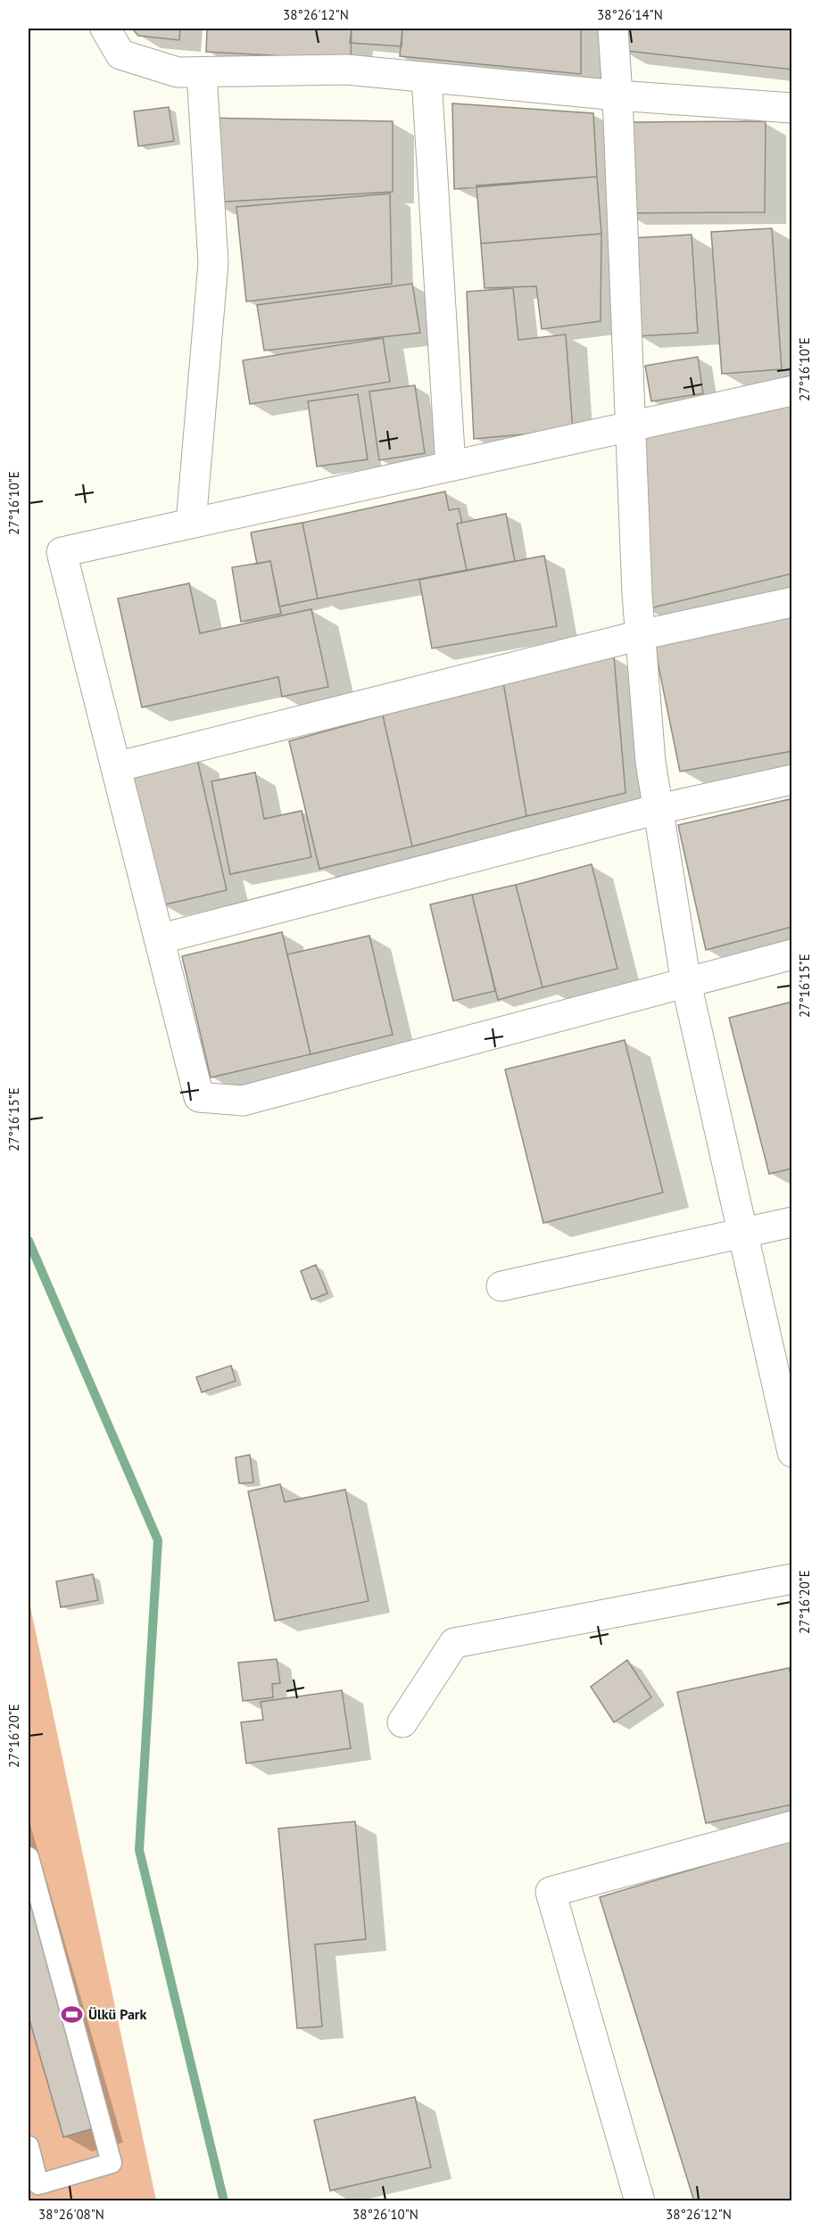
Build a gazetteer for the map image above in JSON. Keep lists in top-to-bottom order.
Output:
{
  "places": {
    "sports": ["Ülkü Park"]
  },
  "coordinates": [
    "38°26'12\"N",
    "38°26'14\"N",
    "27°16'10\"E",
    "27°16'15\"E",
    "27°16'20\"E",
    "38°26'08\"N",
    "38°26'10\"N"
  ]
}
